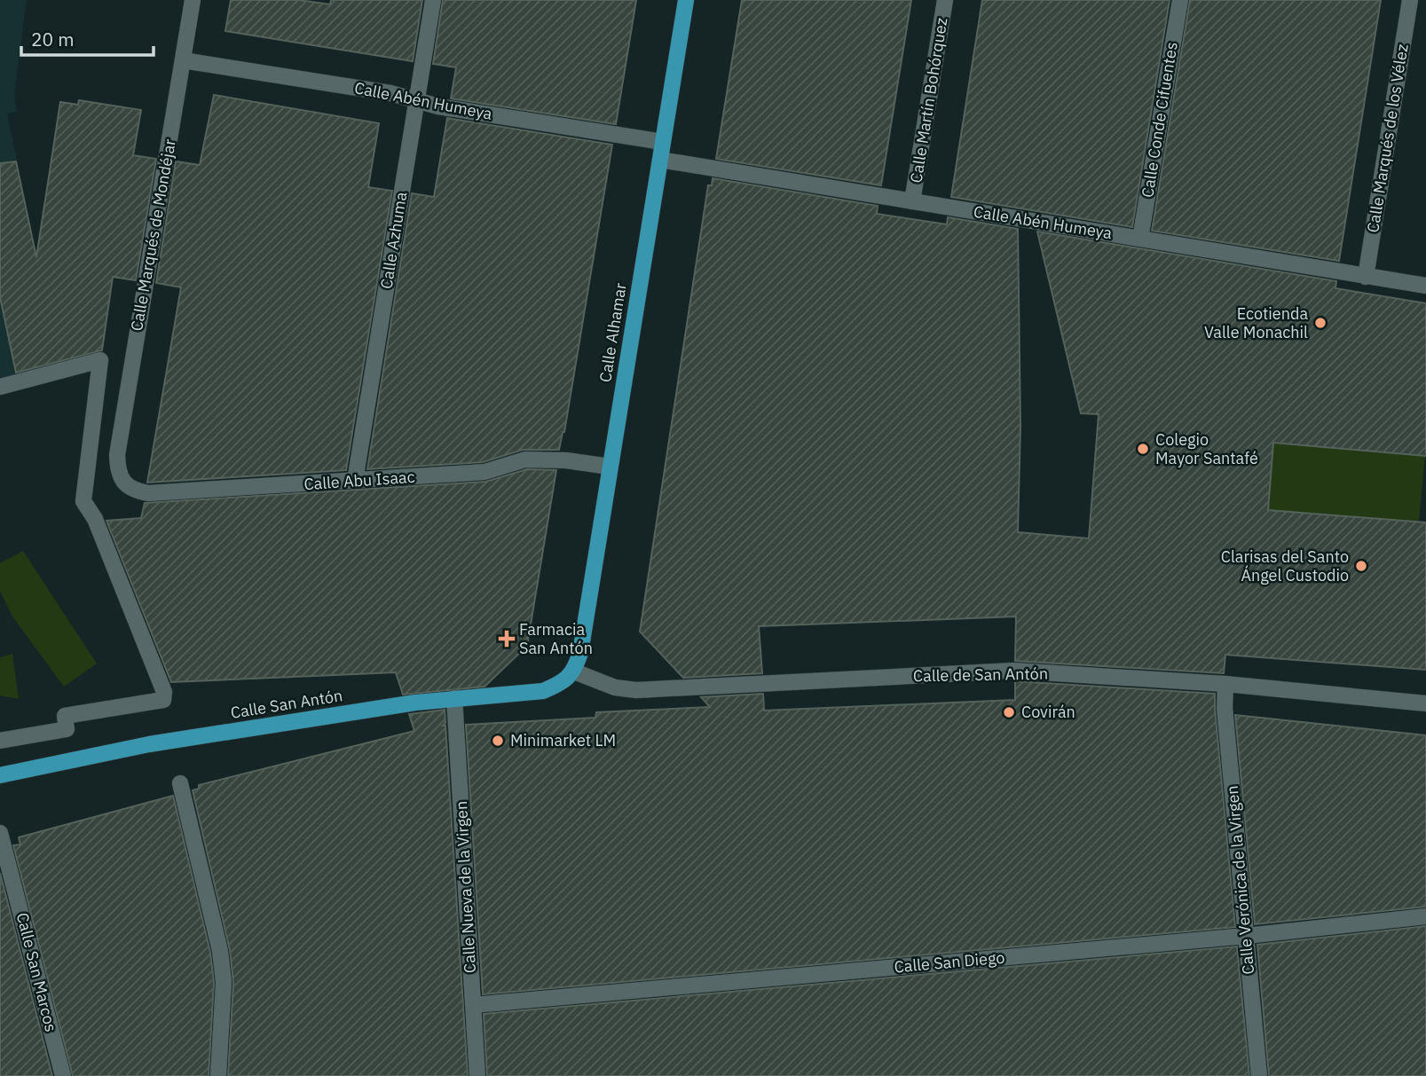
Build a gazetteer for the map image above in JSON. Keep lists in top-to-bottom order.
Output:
{
  "streets": {
    "main road": ["Calle Alhamar", "Calle San Antón"],
    "street": [
      "Calle Martín Bohórquez",
      "Calle Abén Humeya",
      "Calle Conde Cifuentes",
      "Calle Marqués de los Vélez",
      "Calle Marqués de Mondéjar",
      "Calle Azhuma",
      "Calle Abu Isaac",
      "Calle de San Antón",
      "Calle Verónica de la Virgen",
      "Calle Nueva de la Virgen",
      "Calle San Diego",
      "Calle San Marcos"
    ]
  },
  "crossings": [
    ["Calle Martín Bohórquez", "Calle Abén Humeya"],
    ["Calle Abén Humeya", "Calle Conde Cifuentes"],
    ["Calle Abén Humeya", "Calle Marqués de los Vélez"],
    ["Calle Abén Humeya", "Calle Marqués de Mondéjar"],
    ["Calle Abén Humeya", "Calle Azhuma"],
    ["Calle Abén Humeya", "Calle Alhamar"],
    ["Calle Marqués de Mondéjar", "Calle Abu Isaac"],
    ["Calle Azhuma", "Calle Abu Isaac"],
    ["Calle Alhamar", "Calle Abu Isaac"],
    ["Calle Alhamar", "Calle de San Antón"],
    ["Calle Alhamar", "Calle San Antón"],
    ["Calle de San Antón", "Calle San Antón"],
    ["Calle de San Antón", "Calle Verónica de la Virgen"],
    ["Calle San Antón", "Calle Nueva de la Virgen"],
    ["Calle Verónica de la Virgen", "Calle San Diego"],
    ["Calle Nueva de la Virgen", "Calle San Diego"]
  ],
  "places": {
    "other": [
      "Ecotienda Valle Monachil",
      "Colegio Mayor Santafé",
      "Clarisas del Santo Ángel Custodio",
      "Covirán",
      "Minimarket LM"
    ],
    "health": ["Farmacia San Antón"]
  },
  "scale_bar": "20 m"
}
